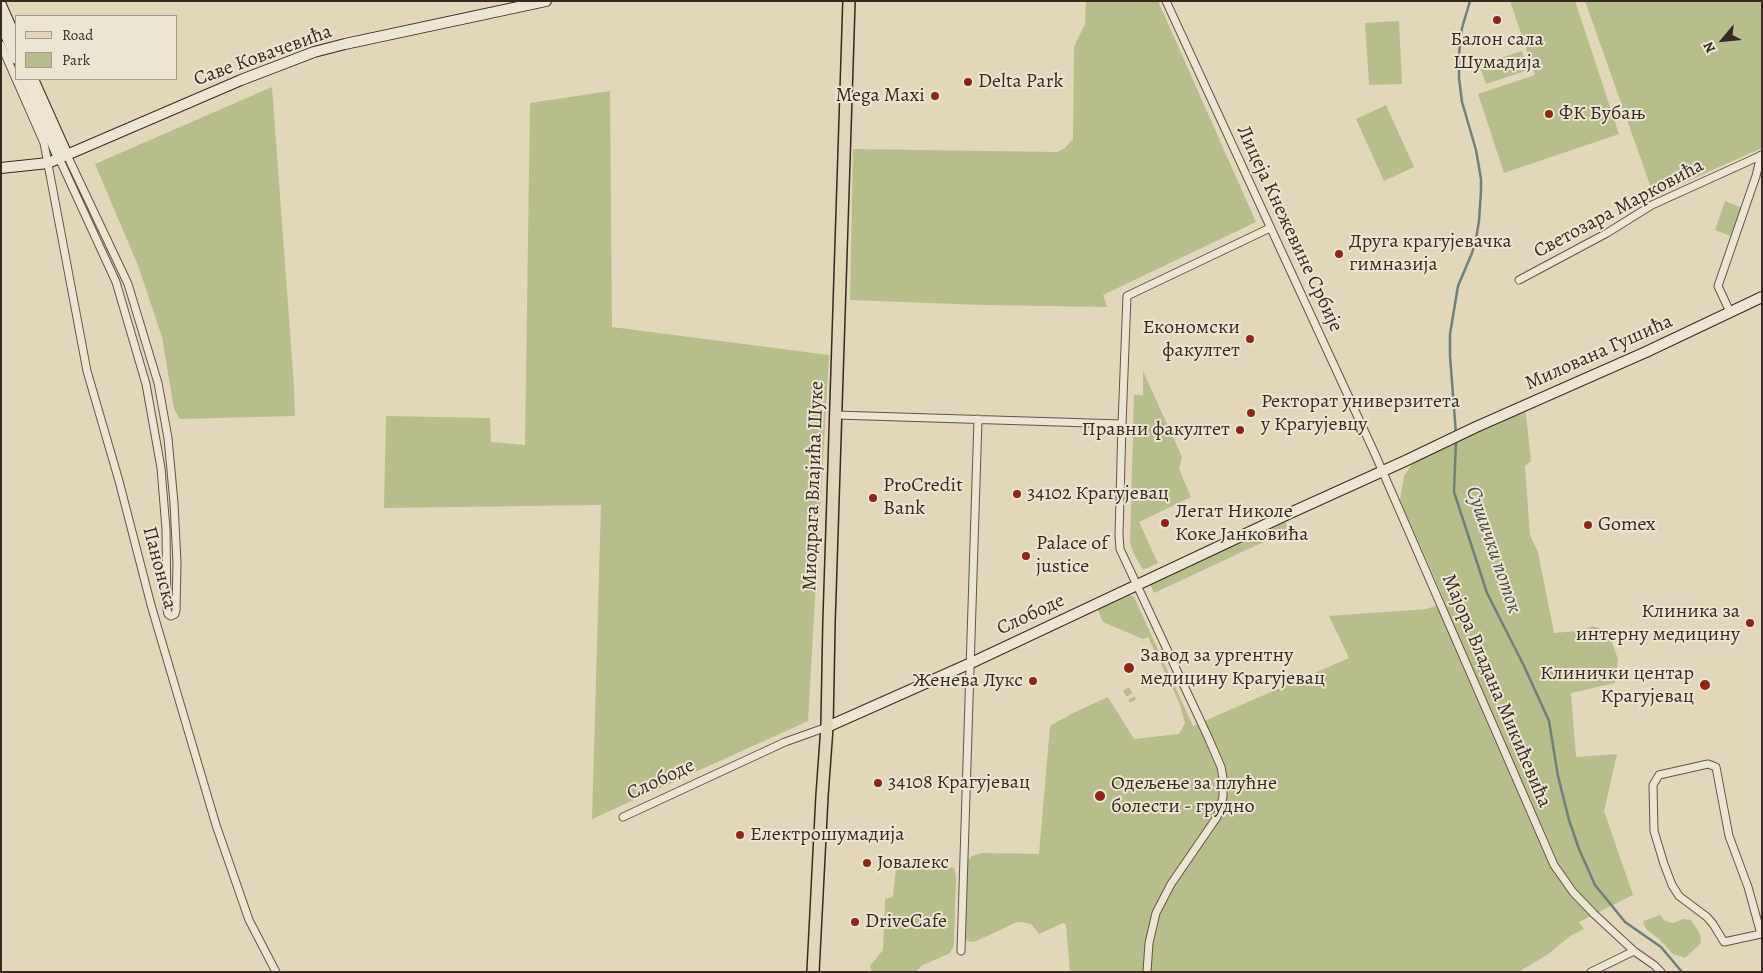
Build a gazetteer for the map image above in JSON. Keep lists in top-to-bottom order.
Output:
{
  "streets": {
    "main road": ["Миодрага Влајића Шуке"],
    "street": [
      "Саве Ковачевића",
      "Светозара Марковића",
      "Лицеја Кнежевине Србије",
      "Милована Гушића",
      "Панонска",
      "Слободе",
      "Мајора Владана Микићевића"
    ]
  },
  "crossings": [
    ["Саве Ковачевића", "Панонска"],
    ["Лицеја Кнежевине Србије", "Слободе"],
    ["Лицеја Кнежевине Србије", "Мајора Владана Микићевића"],
    ["Милована Гушића", "Слободе"],
    ["Миодрага Влајића Шуке", "Слободе"],
    ["Слободе", "Мајора Владана Микићевића"]
  ],
  "water": ["Сушички поток"],
  "places": [
    "Балон сала Шумадија",
    "Delta Park",
    "Mega Maxi",
    "ФК Бубањ",
    "Друга крагујевачка гимназија",
    "Економски факултет",
    "Ректорат универзитета у Крагујевцу",
    "Правни факултет",
    "34102 Крагујевац",
    "ProCredit Bank",
    "Легат Николе Коке Јанковића",
    "Gomex",
    "Palace of justice",
    "Клиника за интерну медицину",
    "Завод за ургентну медицину Крагујевац",
    "Женева Лукс",
    "Клинички центар Крагујевац",
    "34108 Крагујевац",
    "Одељење за плућне болести - грудно",
    "Електрошумадија",
    "Јовалекс",
    "DriveCafe"
  ],
  "legend": ["Road", "Park"],
  "north": "bottom left"
}
